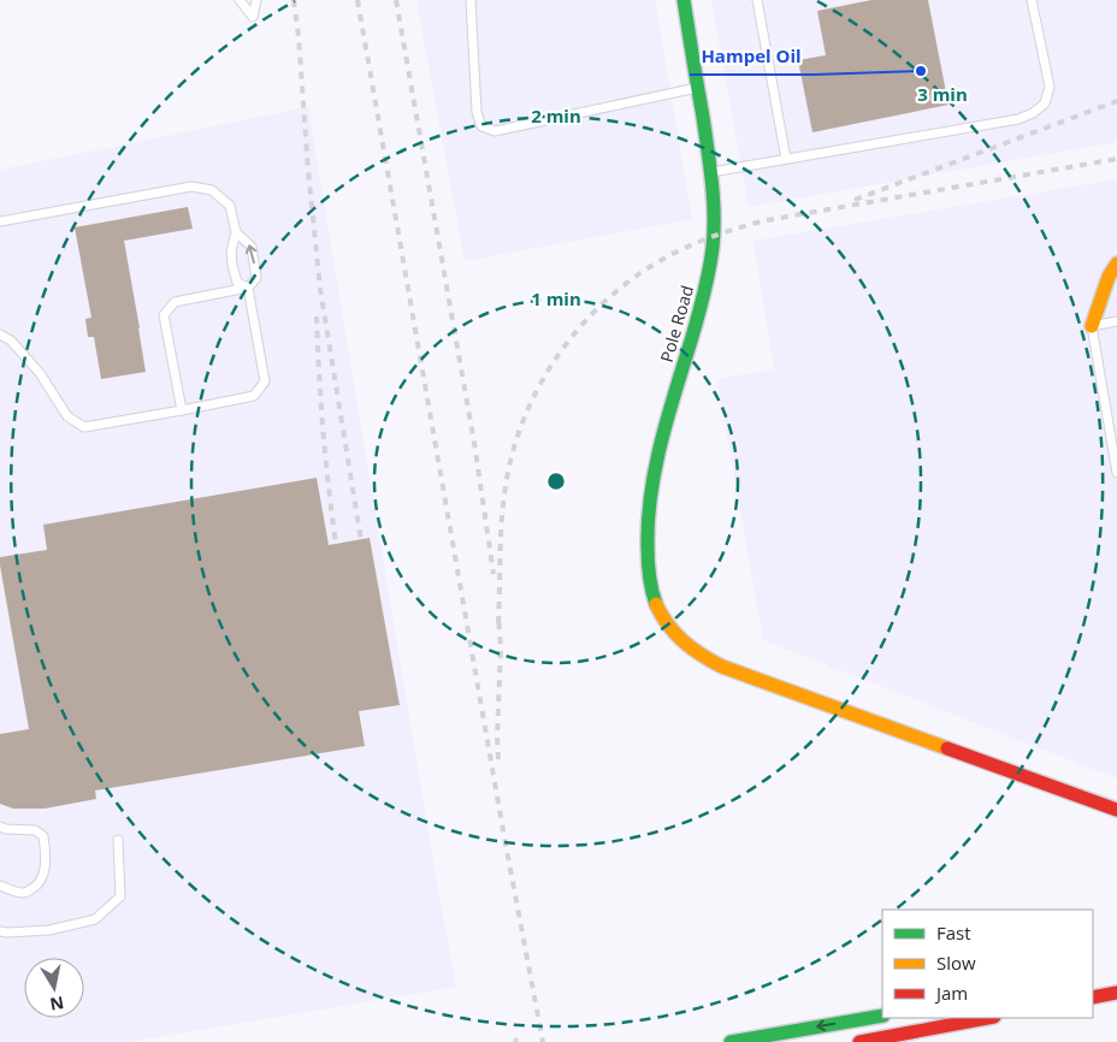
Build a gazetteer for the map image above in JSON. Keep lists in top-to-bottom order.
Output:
{
  "streets": {
    "main road": ["Pole Road"]
  },
  "places": ["Hampel Oil"],
  "legend": ["Fast", "Slow", "Jam"],
  "north": "bottom",
  "rings": ["3 min", "2 min", "1 min"]
}
